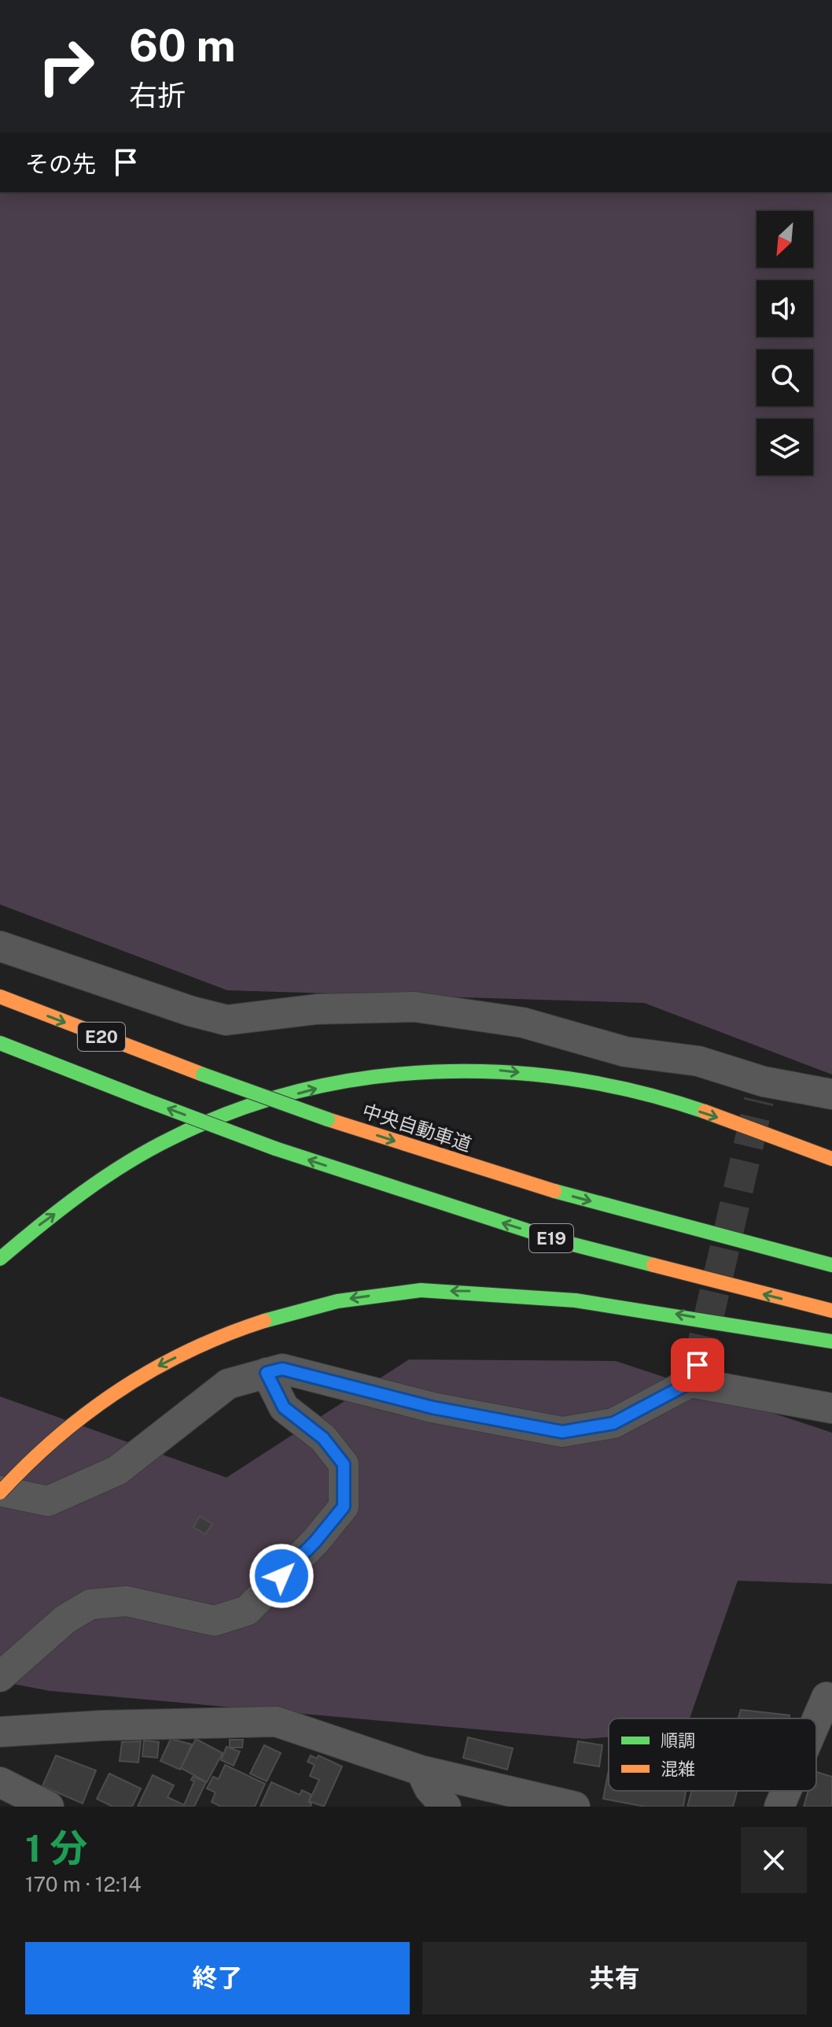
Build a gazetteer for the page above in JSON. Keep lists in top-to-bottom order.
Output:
{
  "streets": {
    "highway": ["E20", "中央自動車道", "E19"]
  },
  "crossings": [
    ["E20", "E19"]
  ],
  "legend": ["順調", "混雑"],
  "north": "bottom left",
  "page": {
    "turn": ["60 m", "右折"],
    "then": "その先",
    "heading": ["1 分", "170 m · 12:14"],
    "buttons": ["終了", "共有"]
  }
}
